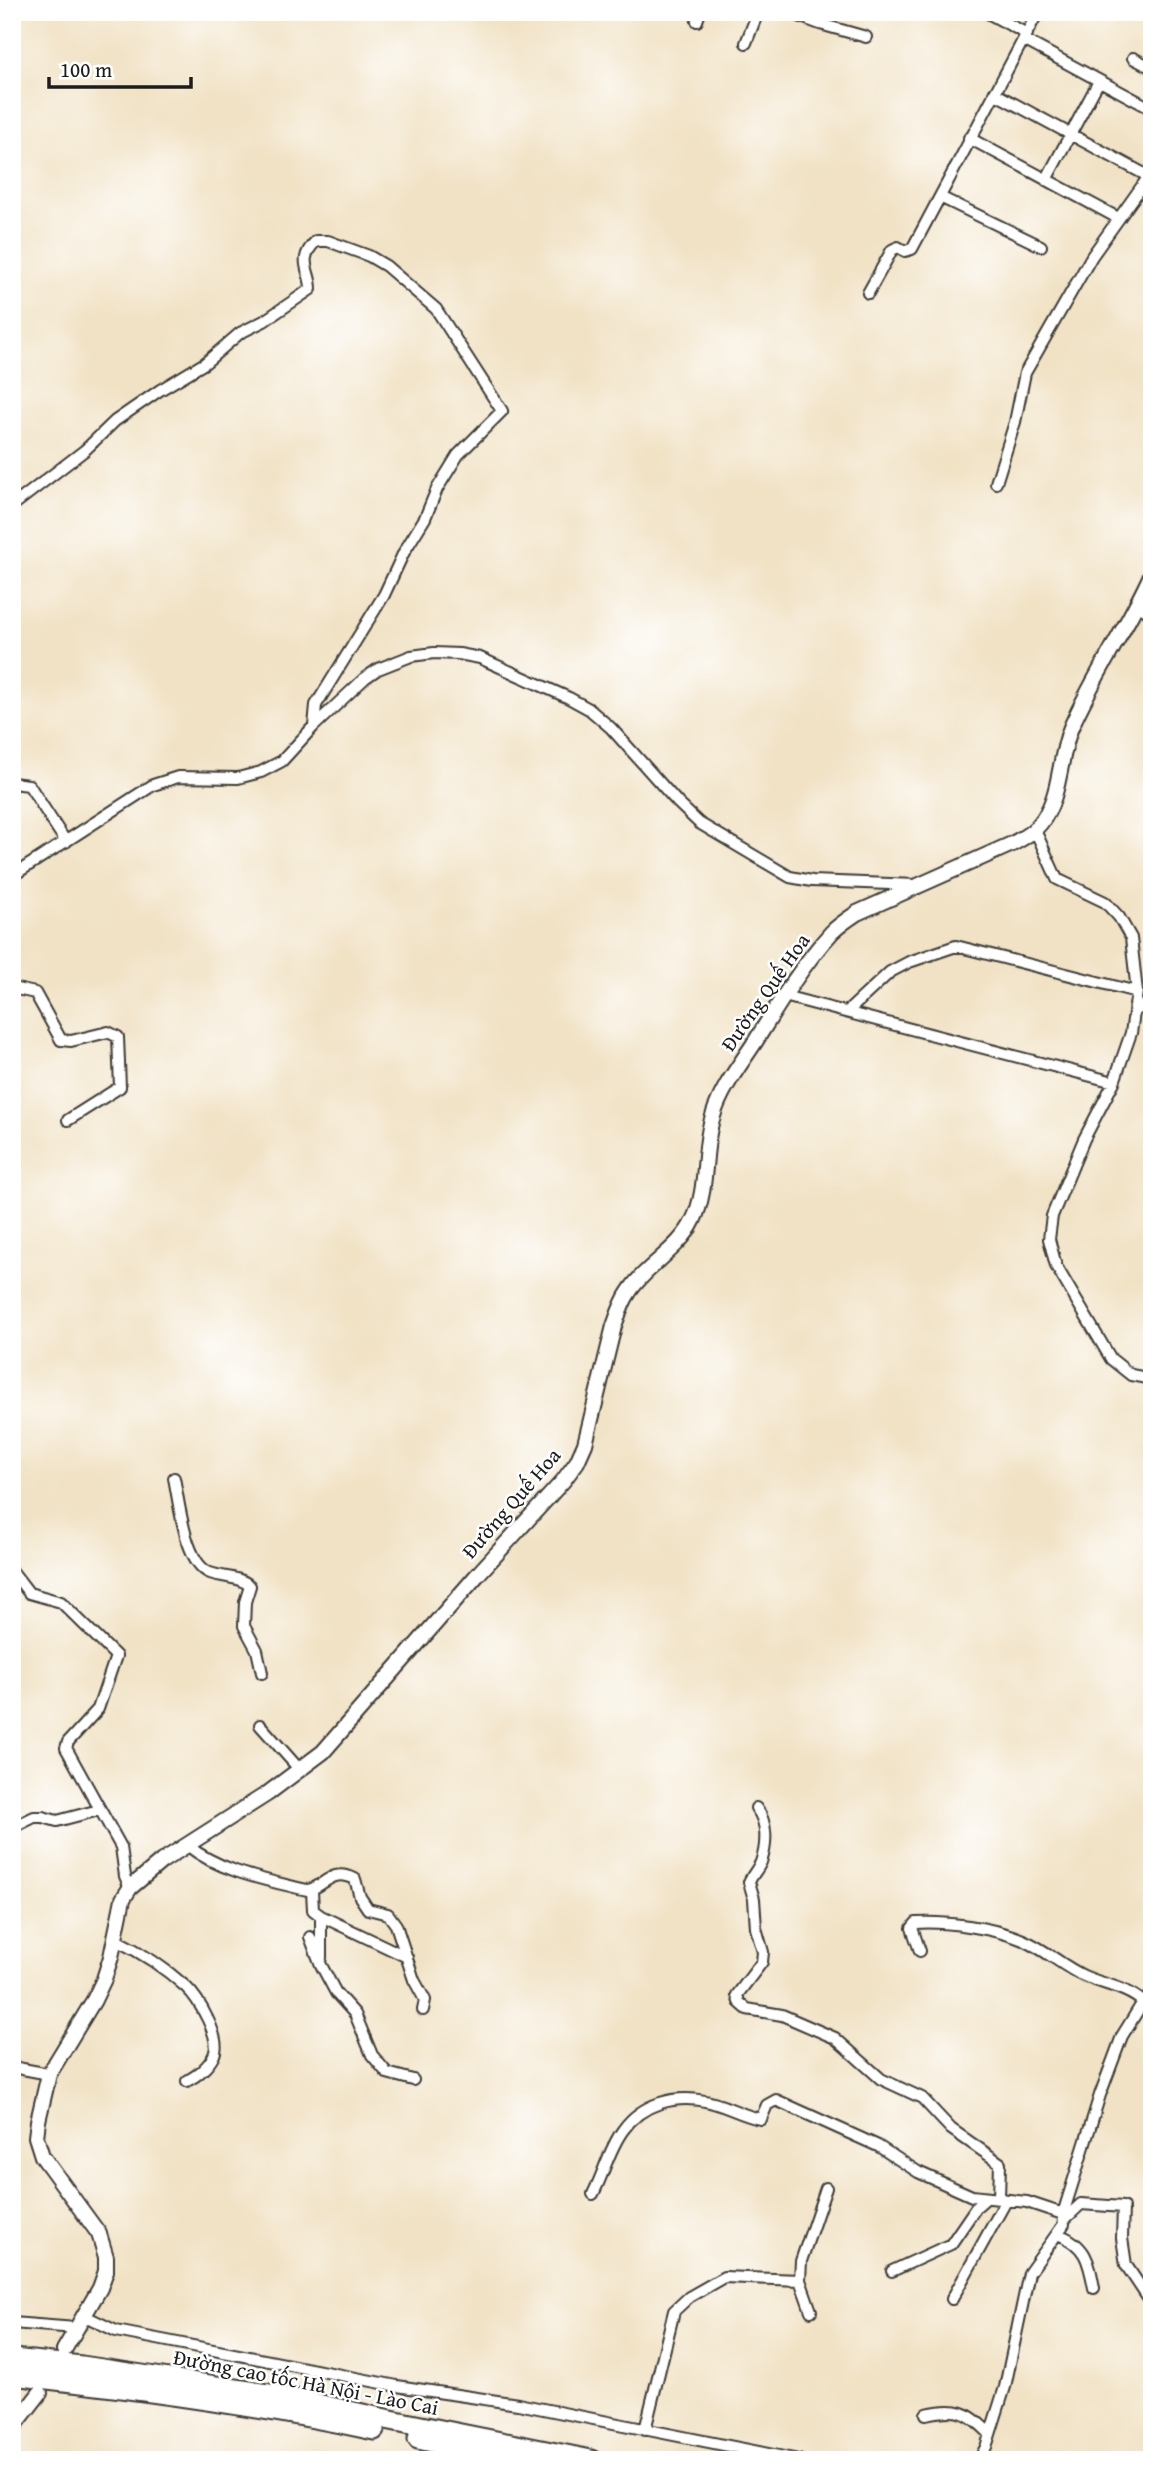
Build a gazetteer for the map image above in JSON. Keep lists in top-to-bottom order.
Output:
{
  "streets": {
    "highway": ["Đường cao tốc Hà Nội - Lào Cai"],
    "street": ["Đường Quế Hoa"]
  },
  "scale_bar": "100 m"
}
